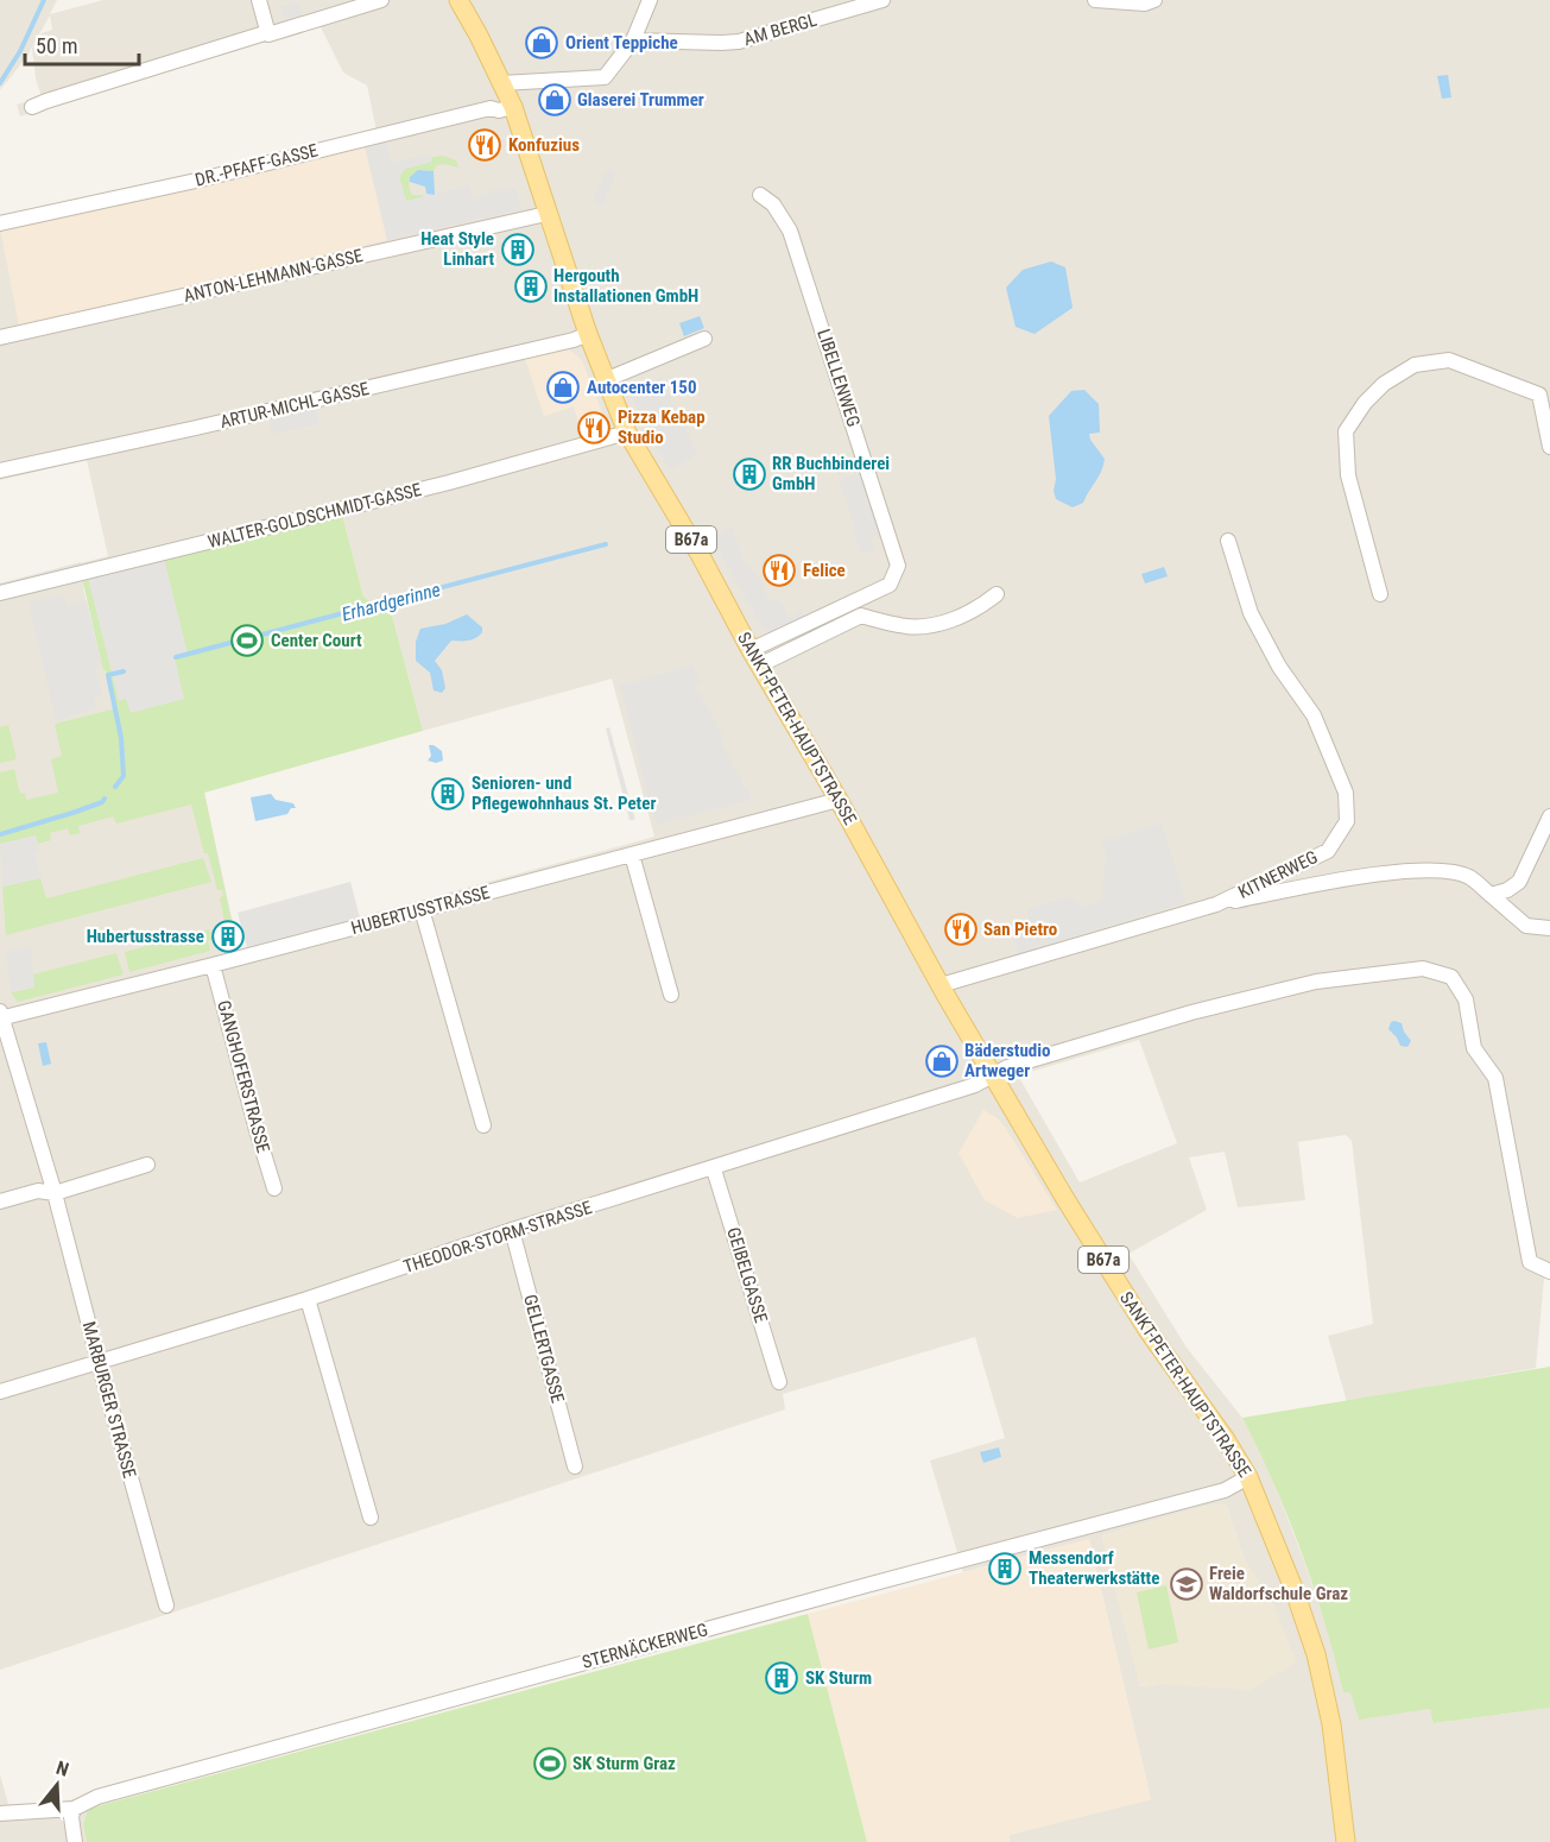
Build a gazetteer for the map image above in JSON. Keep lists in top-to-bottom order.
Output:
{
  "streets": {
    "main road": ["B67a", "SANKT-PETER-HAUPTSTRASSE"],
    "street": [
      "AM BERGL",
      "DR.-PFAFF-GASSE",
      "ANTON-LEHMANN-GASSE",
      "LIBELLENWEG",
      "ARTUR-MICHL-GASSE",
      "WALTER-GOLDSCHMIDT-GASSE",
      "KITNERWEG",
      "HUBERTUSSTRASSE",
      "GANGHOFERSTRASSE",
      "THEODOR-STORM-STRASSE",
      "GEIBELGASSE",
      "GELLERTGASSE",
      "MARBURGER STRASSE",
      "STERNÄCKERWEG"
    ]
  },
  "crossings": [
    ["DR.-PFAFF-GASSE", "SANKT-PETER-HAUPTSTRASSE"],
    ["ANTON-LEHMANN-GASSE", "SANKT-PETER-HAUPTSTRASSE"],
    ["LIBELLENWEG", "SANKT-PETER-HAUPTSTRASSE"],
    ["ARTUR-MICHL-GASSE", "SANKT-PETER-HAUPTSTRASSE"],
    ["WALTER-GOLDSCHMIDT-GASSE", "SANKT-PETER-HAUPTSTRASSE"],
    ["SANKT-PETER-HAUPTSTRASSE", "KITNERWEG"],
    ["SANKT-PETER-HAUPTSTRASSE", "HUBERTUSSTRASSE"],
    ["SANKT-PETER-HAUPTSTRASSE", "THEODOR-STORM-STRASSE"],
    ["SANKT-PETER-HAUPTSTRASSE", "STERNÄCKERWEG"],
    ["HUBERTUSSTRASSE", "GANGHOFERSTRASSE"],
    ["HUBERTUSSTRASSE", "MARBURGER STRASSE"],
    ["THEODOR-STORM-STRASSE", "GEIBELGASSE"],
    ["THEODOR-STORM-STRASSE", "GELLERTGASSE"],
    ["THEODOR-STORM-STRASSE", "MARBURGER STRASSE"]
  ],
  "water": ["Erhardgerinne"],
  "places": {
    "shop": [
      "Orient Teppiche",
      "Glaserei Trummer",
      "Autocenter 150",
      "Bäderstudio Artweger"
    ],
    "restaurant": [
      "Konfuzius",
      "Pizza Kebap Studio",
      "Felice",
      "San Pietro"
    ],
    "building": [
      "Heat Style Linhart",
      "Hergouth Installationen GmbH",
      "RR Buchbinderei GmbH",
      "Senioren- und Pflegewohnhaus St. Peter",
      "Hubertusstrasse",
      "Messendorf Theaterwerkstätte",
      "SK Sturm"
    ],
    "sports": ["Center Court", "SK Sturm Graz"],
    "school or university": ["Freie Waldorfschule Graz"]
  },
  "scale_bar": "50 m",
  "north": "top"
}
